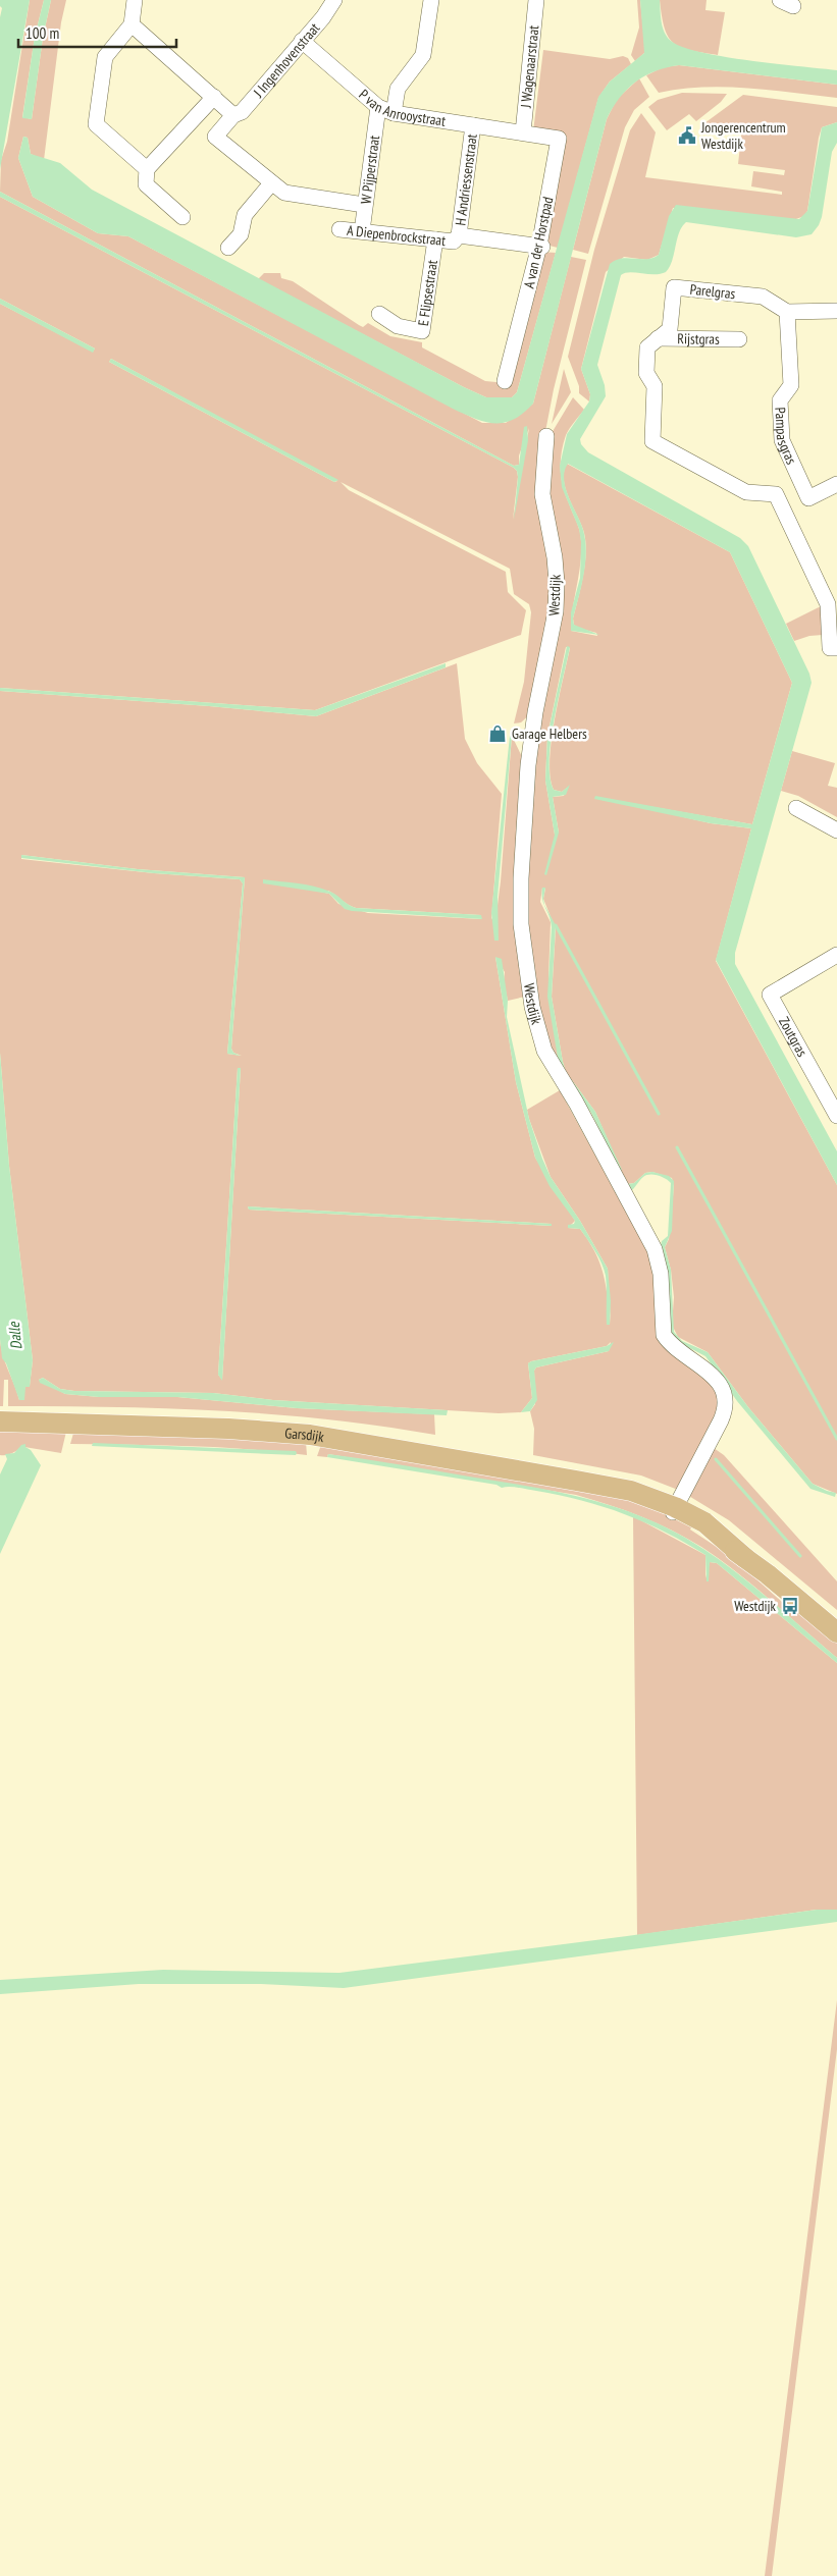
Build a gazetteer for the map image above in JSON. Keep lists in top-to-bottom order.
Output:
{
  "streets": {
    "main road": ["Garsdijk"],
    "street": [
      "J Ingenhovenstraat",
      "J Wagenaarstraat",
      "P van Anrooystraat",
      "W Pijperstraat",
      "H Andriessenstraat",
      "A Diepenbrockstraat",
      "A van der Horstpad",
      "Parelgras",
      "E Flipsestraat",
      "Rijstgras",
      "Pampasgras",
      "Westdijk",
      "Zoutgras"
    ]
  },
  "crossings": [
    ["J Ingenhovenstraat", "P van Anrooystraat"],
    ["J Ingenhovenstraat", "A Diepenbrockstraat"],
    ["J Wagenaarstraat", "P van Anrooystraat"],
    ["J Wagenaarstraat", "A van der Horstpad"],
    ["P van Anrooystraat", "W Pijperstraat"],
    ["P van Anrooystraat", "H Andriessenstraat"],
    ["P van Anrooystraat", "A van der Horstpad"],
    ["W Pijperstraat", "A Diepenbrockstraat"],
    ["H Andriessenstraat", "A Diepenbrockstraat"],
    ["A Diepenbrockstraat", "A van der Horstpad"],
    ["A Diepenbrockstraat", "E Flipsestraat"],
    ["Parelgras", "Rijstgras"],
    ["Parelgras", "Pampasgras"],
    ["Westdijk", "Garsdijk"]
  ],
  "water": ["Dalle"],
  "places": {
    "public building": ["Jongerencentrum Westdijk"],
    "shop": ["Garage Helbers"],
    "bus stop": ["Westdijk"]
  },
  "scale_bar": "100 m"
}
